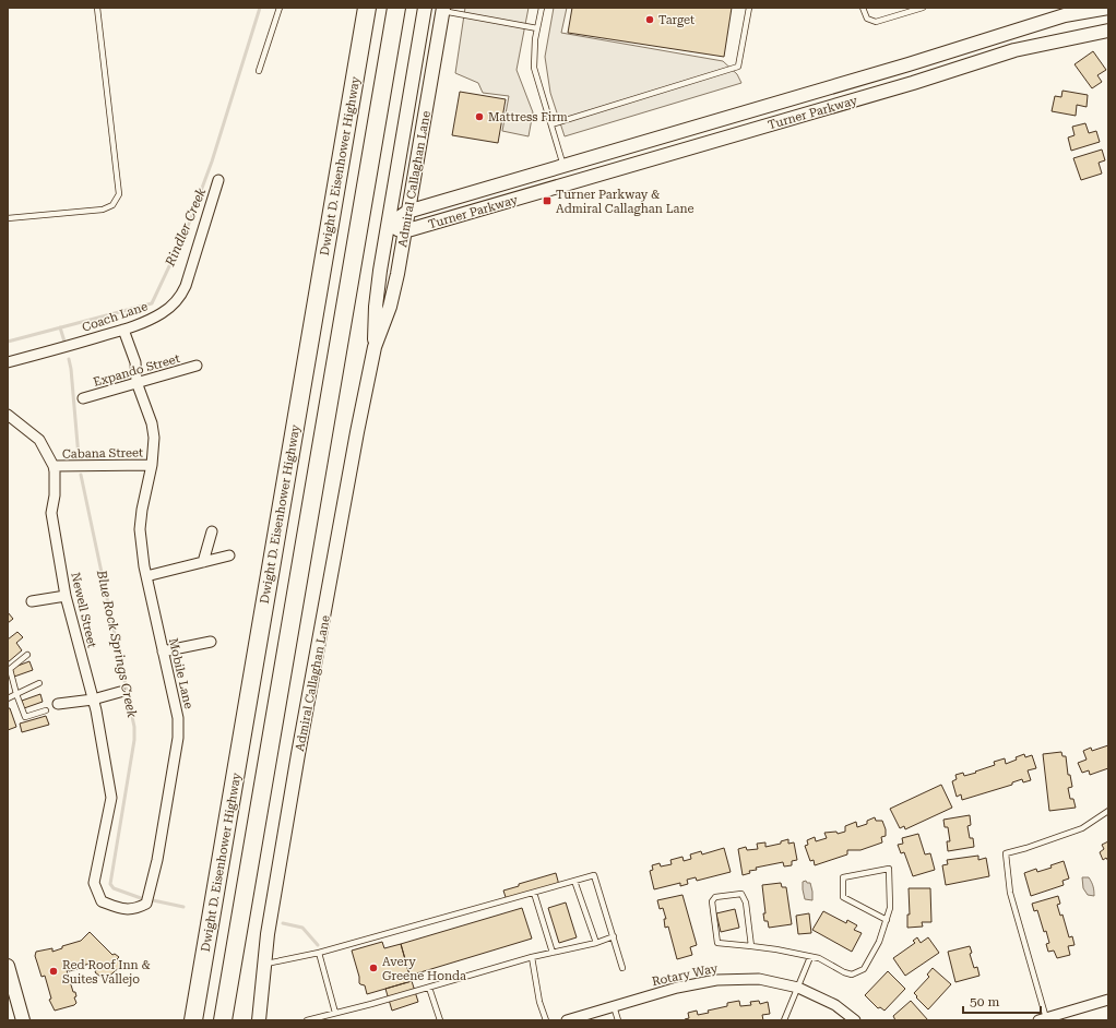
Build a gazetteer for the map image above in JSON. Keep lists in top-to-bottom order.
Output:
{
  "streets": {
    "highway": ["Dwight D. Eisenhower Highway"],
    "street": [
      "Turner Parkway",
      "Admiral Callaghan Lane",
      "Coach Lane",
      "Expando Street",
      "Cabana Street",
      "Newell Street",
      "Mobile Lane",
      "Rotary Way"
    ]
  },
  "crossings": [
    ["Turner Parkway", "Admiral Callaghan Lane"],
    ["Coach Lane", "Mobile Lane"],
    ["Expando Street", "Mobile Lane"],
    ["Cabana Street", "Newell Street"],
    ["Cabana Street", "Mobile Lane"],
    ["Newell Street", "Mobile Lane"]
  ],
  "water": ["Rindler Creek", "Blue Rock Springs Creek"],
  "places": {
    "other": [
      "Target",
      "Mattress Firm",
      "Avery Greene Honda",
      "Red Roof Inn & Suites Vallejo"
    ],
    "transit": ["Turner Parkway & Admiral Callaghan Lane"]
  },
  "scale_bar": "50 m"
}
